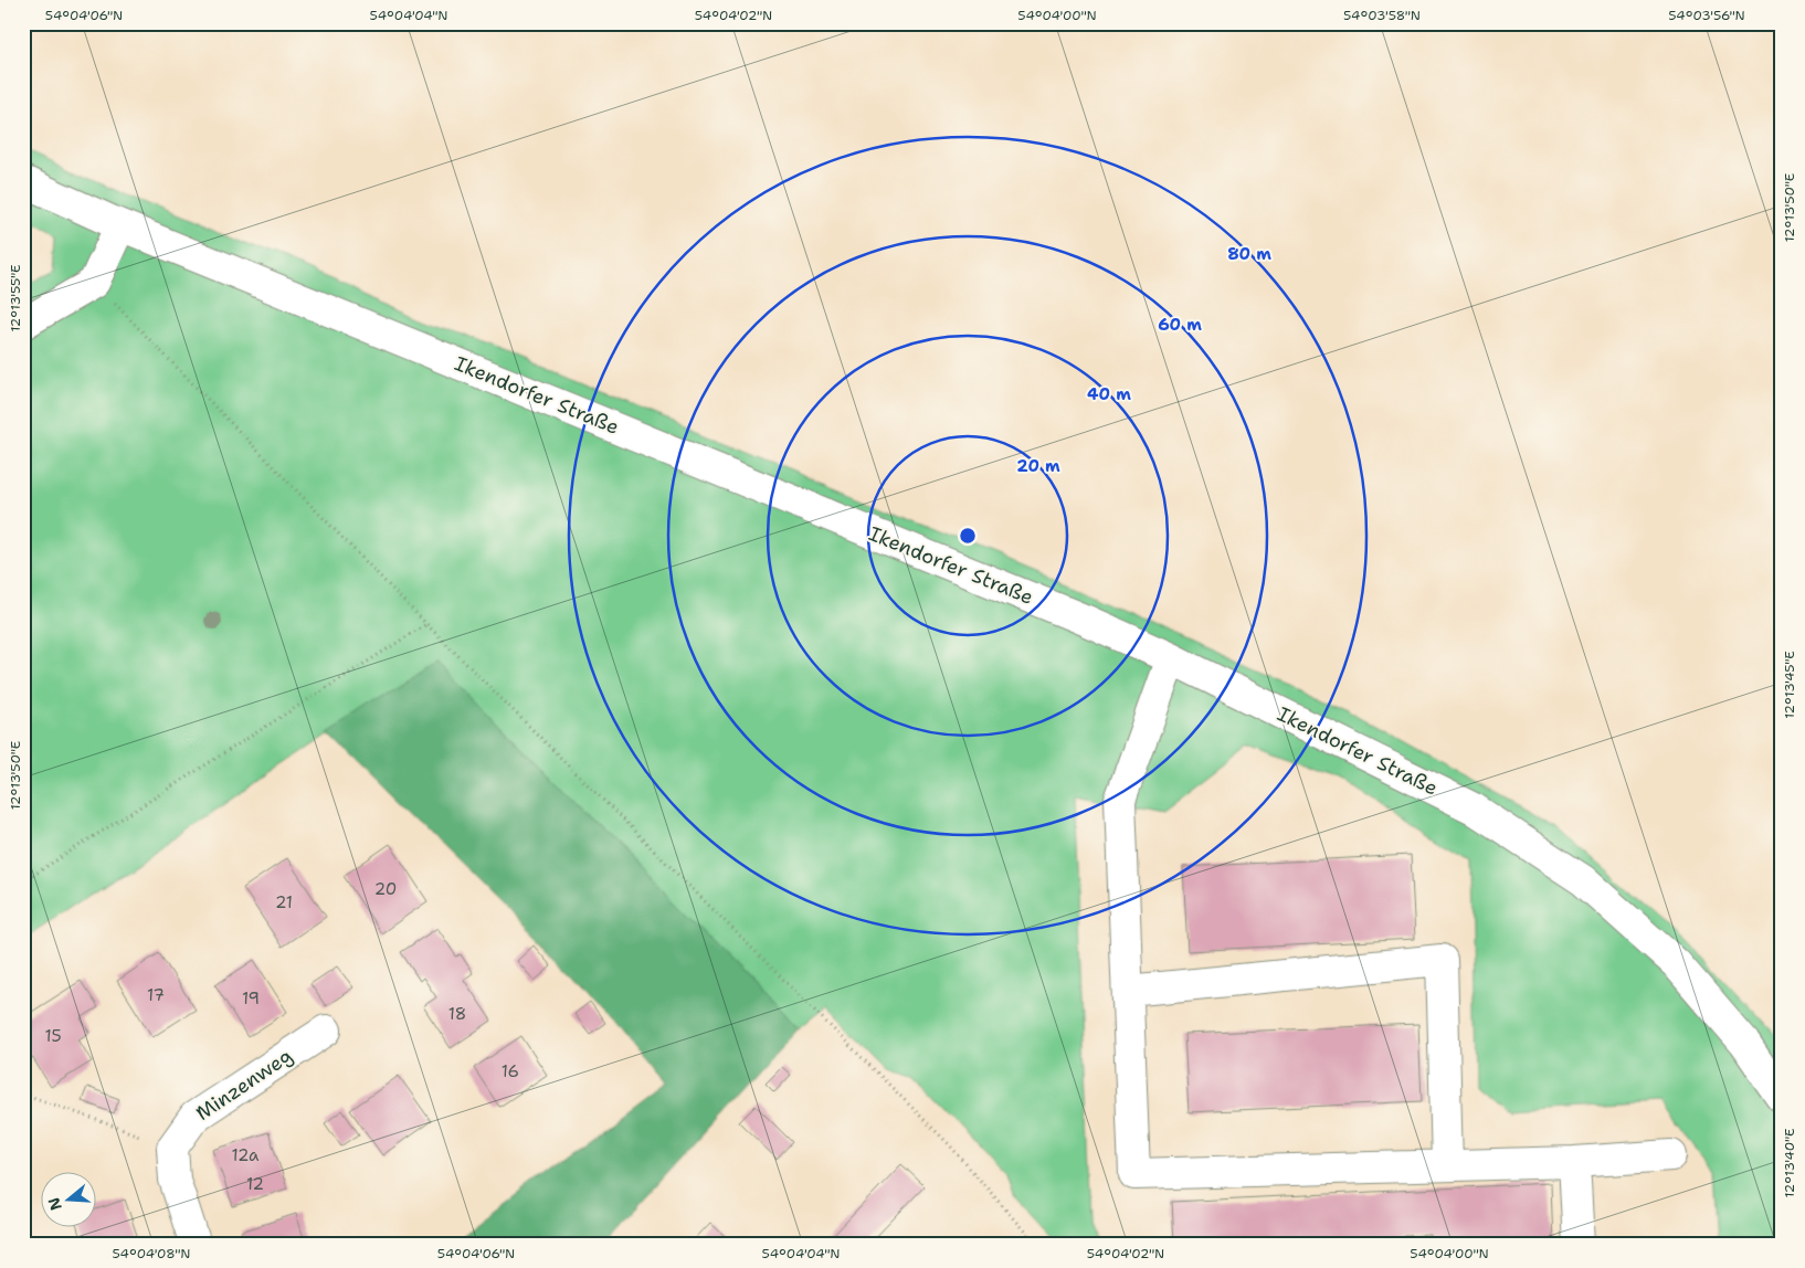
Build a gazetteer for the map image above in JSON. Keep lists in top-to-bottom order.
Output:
{
  "streets": {
    "street": ["Ikendorfer Straße", "Minzenweg"]
  },
  "house_numbers": [
    "20",
    "21",
    "17",
    "19",
    "18",
    "15",
    "16",
    "12a",
    "12"
  ],
  "north": "left",
  "coordinates": [
    "54°04'06\"N",
    "54°04'04\"N",
    "54°04'02\"N",
    "54°04'00\"N",
    "54°03'58\"N",
    "54°03'56\"N",
    "12°13'50\"E",
    "12°13'55\"E",
    "12°13'45\"E",
    "12°13'40\"E",
    "54°04'08\"N"
  ],
  "rings": [
    "80 m",
    "60 m",
    "40 m",
    "20 m"
  ]
}
